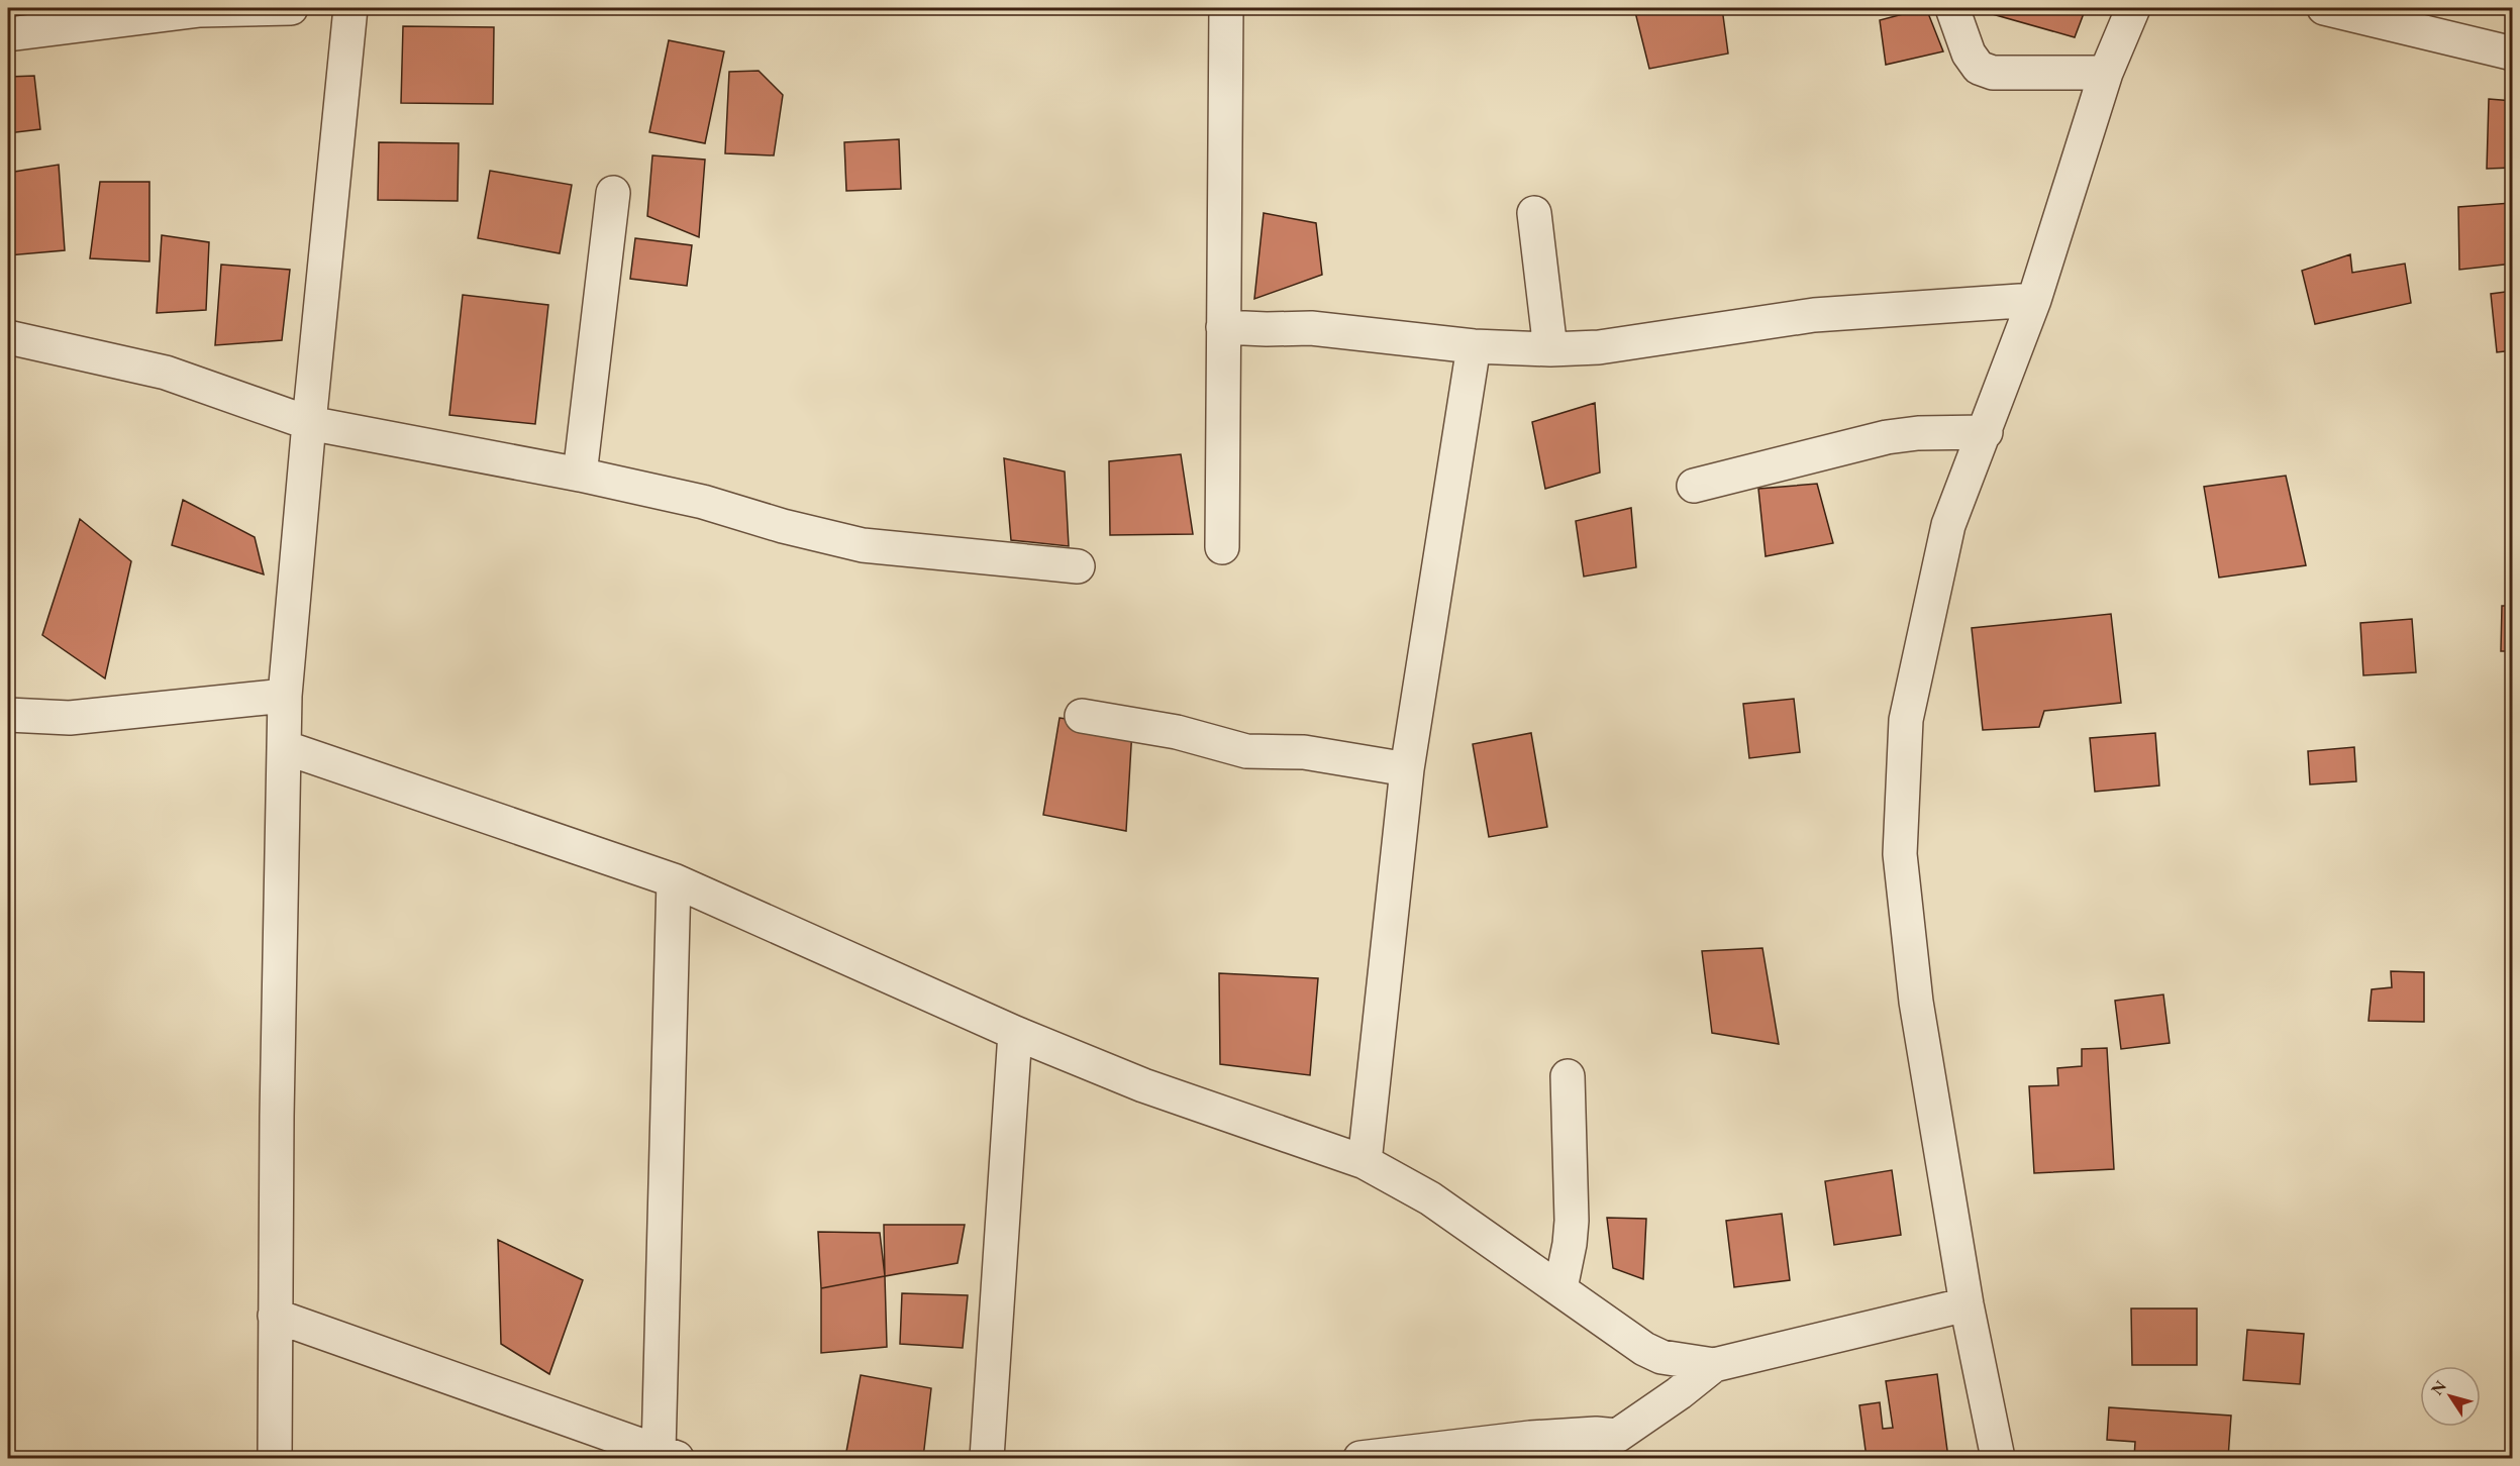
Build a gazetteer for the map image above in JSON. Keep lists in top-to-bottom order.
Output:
{
  "north": "top left"
}
